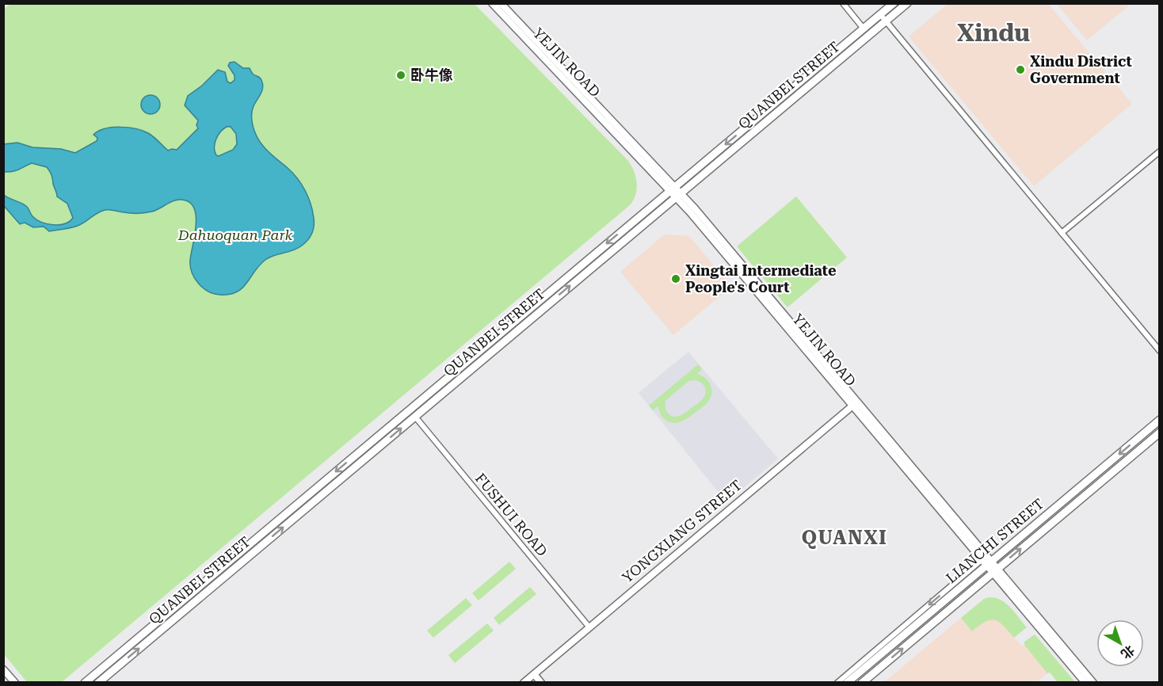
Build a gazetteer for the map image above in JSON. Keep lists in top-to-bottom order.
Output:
{
  "streets": {
    "main road": ["QUANBEI STREET", "LIANCHI STREET"],
    "street": ["YEJIN ROAD", "FUSHUI ROAD", "YONGXIANG STREET"]
  },
  "crossings": [
    ["YEJIN ROAD", "QUANBEI STREET"],
    ["YEJIN ROAD", "YONGXIANG STREET"],
    ["YEJIN ROAD", "LIANCHI STREET"],
    ["QUANBEI STREET", "FUSHUI ROAD"],
    ["FUSHUI ROAD", "YONGXIANG STREET"]
  ],
  "districts": ["Xindu", "QUANXI"],
  "parks": ["Dahuoquan Park"],
  "places": ["Xindu District Government", "卧牛像", "Xingtai Intermediate People's Court"],
  "north": "bottom right"
}
